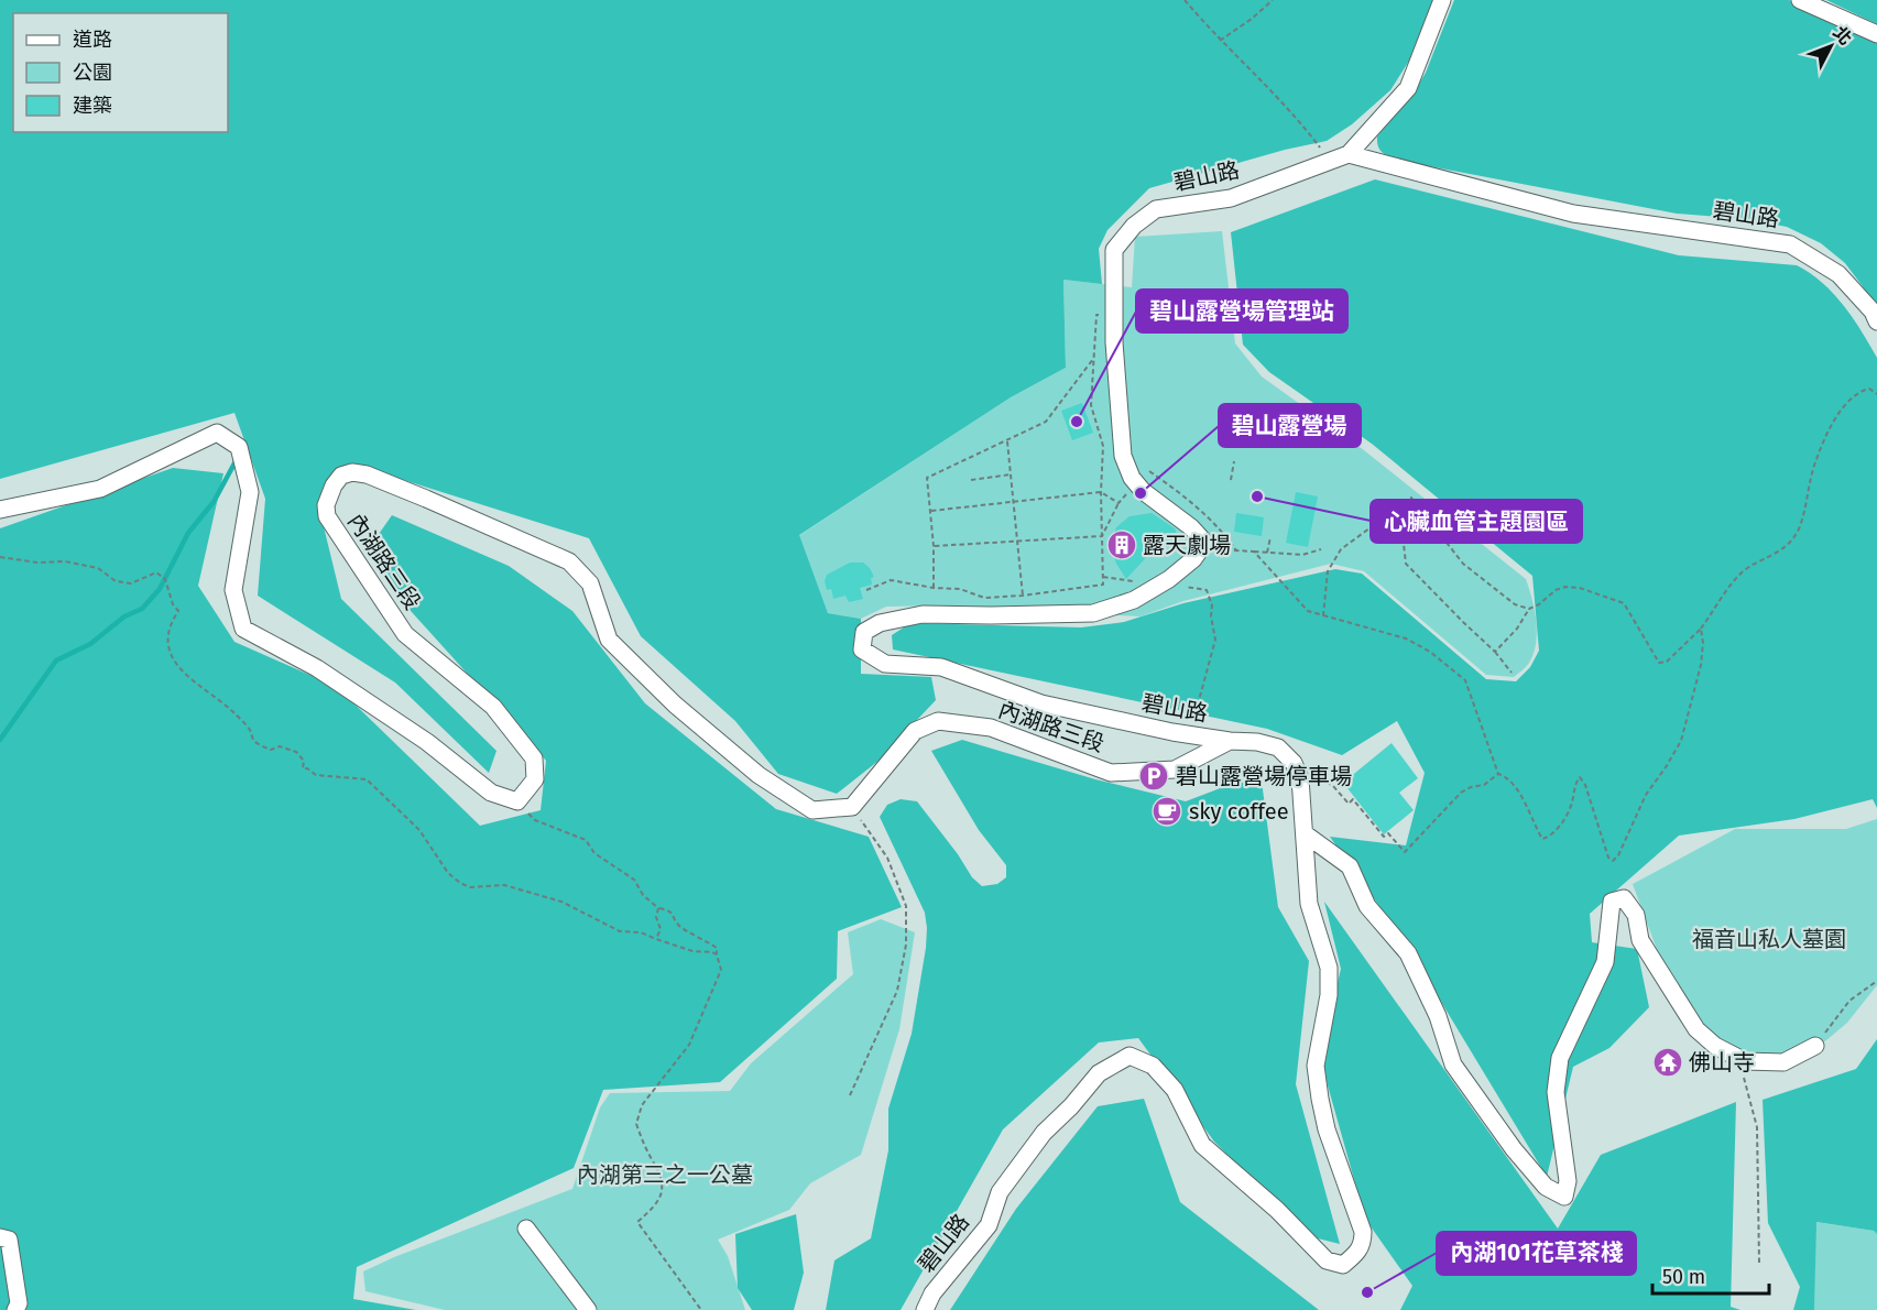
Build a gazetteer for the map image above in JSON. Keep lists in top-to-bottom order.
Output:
{
  "streets": {
    "street": ["碧山路", "內湖路三段"]
  },
  "crossings": [
    ["碧山路", "內湖路三段"]
  ],
  "parks": ["福音山私人墓園", "內湖第三之一公墓"],
  "places": {
    "other": [
      "碧山露營場管理站",
      "碧山露營場",
      "心臟血管主題園區",
      "內湖101花草茶棧"
    ],
    "building": ["露天劇場"],
    "parking": ["碧山露營場停車場"],
    "cafe": ["sky coffee"],
    "temple": ["佛山寺"]
  },
  "legend": ["道路", "公園", "建築"],
  "scale_bar": "50 m",
  "north": "top right"
}
